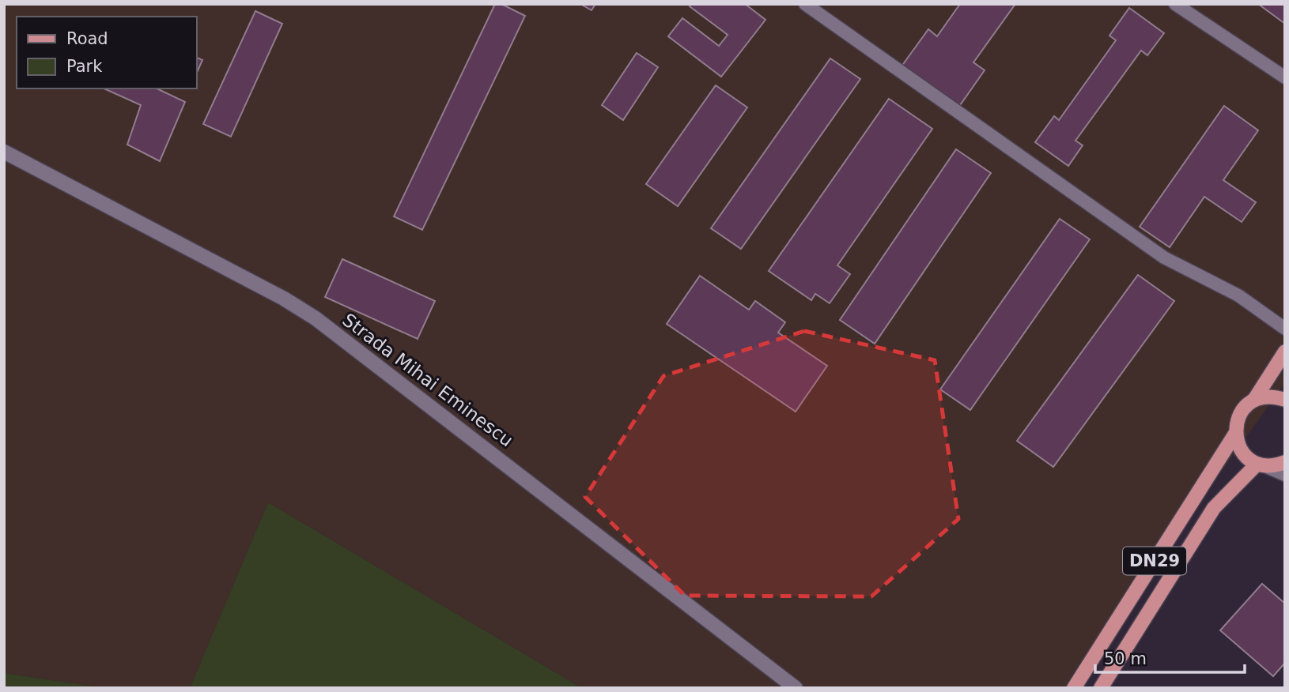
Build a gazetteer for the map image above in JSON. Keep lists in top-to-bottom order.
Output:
{
  "streets": {
    "main road": ["DN29"],
    "street": ["Strada Mihai Eminescu"]
  },
  "legend": ["Road", "Park"],
  "scale_bar": "50 m"
}
